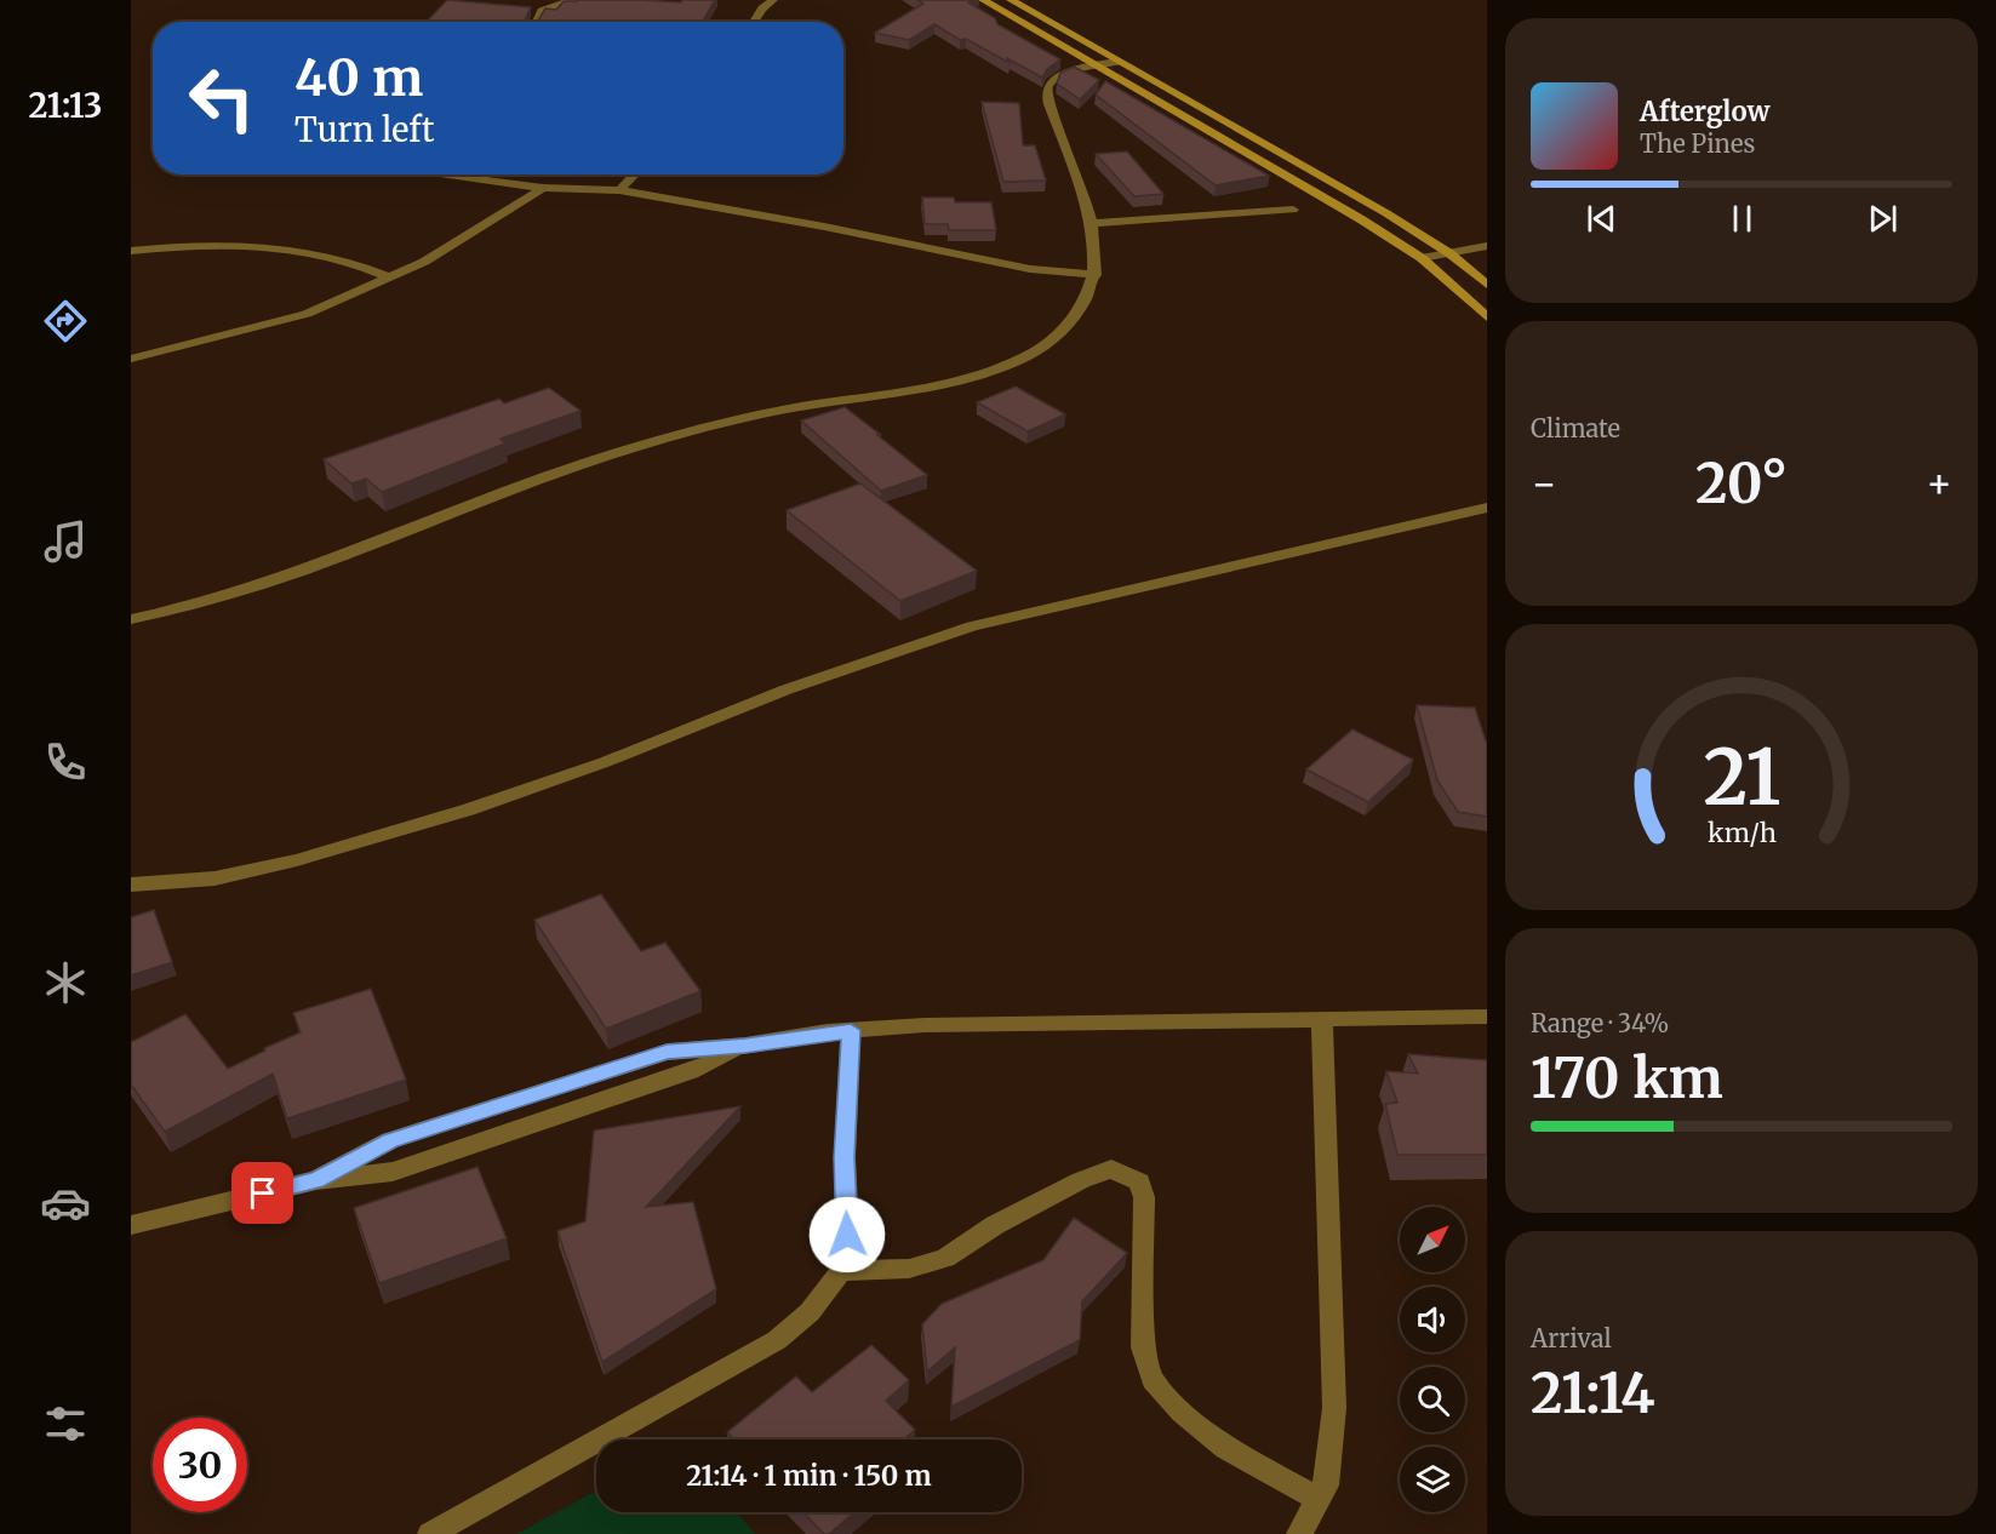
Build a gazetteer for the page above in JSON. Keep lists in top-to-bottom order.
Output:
{
  "north": "top right",
  "page": {
    "tabs": "21:13",
    "turn": ["40 m", "Turn left"],
    "song": ["Afterglow", "The Pines"],
    "tile": [
      "Climate",
      ["Range · 34%", "170 km"],
      ["Arrival", "21:14"]
    ],
    "heat": ["−", "20°", "+"],
    "limit": "30",
    "trip": "21:14 · 1 min · 150 m",
    "gauge": ["21", "km/h"]
  }
}
